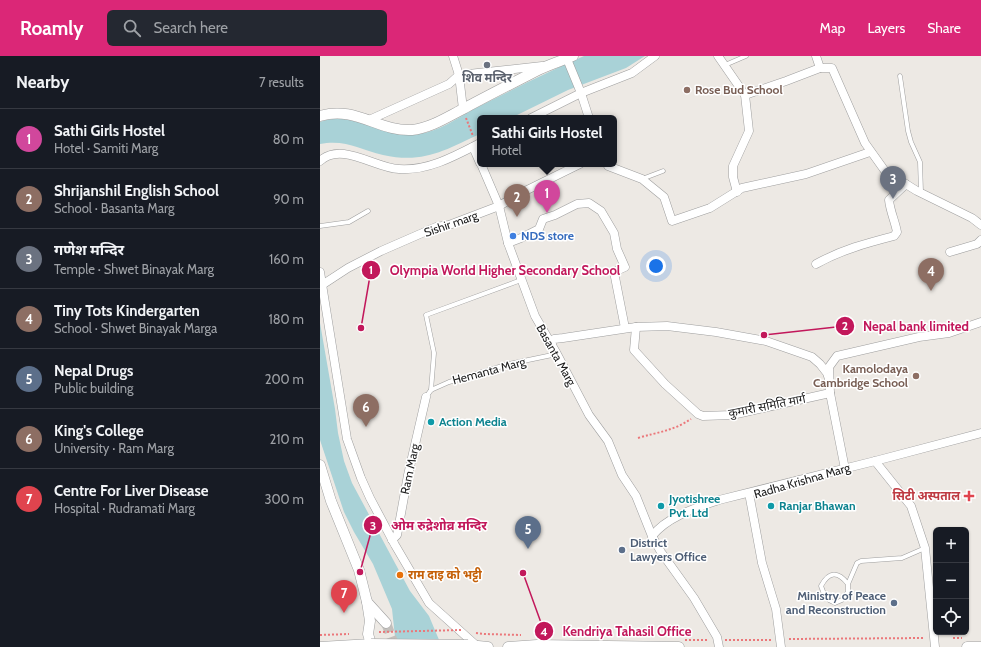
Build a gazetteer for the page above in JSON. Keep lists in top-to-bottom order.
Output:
{
  "streets": {
    "street": [
      "Sishir marg",
      "Basanta Marg",
      "कुमारी समिति मार्ग",
      "Ram Marg",
      "Radha Krishna Marg"
    ],
    "lane": ["Hemanta Marg"]
  },
  "crossings": [
    ["Sishir marg", "Basanta Marg"],
    ["Basanta Marg", "Hemanta Marg"],
    ["Hemanta Marg", "Ram Marg"]
  ],
  "places": {
    "other": [
      "शिव मन्दिर",
      "Rose Bud School",
      "NDS store",
      "Olympia World Higher Secondary School",
      "Nepal bank limited",
      "Kamolodaya Cambridge School",
      "Action Media",
      "Jyotishree Pvt. Ltd",
      "Ranjar Bhawan",
      "District Lawyers Office",
      "ओम रुद्रेशोव्र मन्दिर",
      "Kendriya Tahasil Office",
      "राम दाइ को भट्टी",
      "Ministry of Peace and Reconstruction"
    ],
    "health": ["सिटी अस्पताल"]
  },
  "page": {
    "header": "Roamly",
    "search": "Search here",
    "nav": ["Map", "Layers", "Share"],
    "heading": ["Nearby", "7 results"],
    "list": [
      {
        "mark": "1",
        "name": "Sathi Girls Hostel",
        "note": "Hotel · Samiti Marg",
        "value": "80 m"
      },
      {
        "mark": "2",
        "name": "Shrijanshil English School",
        "note": "School · Basanta Marg",
        "value": "90 m"
      },
      {
        "mark": "3",
        "name": "गणेश मन्दिर",
        "note": "Temple · Shwet Binayak Marg",
        "value": "160 m"
      },
      {
        "mark": "4",
        "name": "Tiny Tots Kindergarten",
        "note": "School · Shwet Binayak Marga",
        "value": "180 m"
      },
      {
        "mark": "5",
        "name": "Nepal Drugs",
        "note": "Public building",
        "value": "200 m"
      },
      {
        "mark": "6",
        "name": "King's College",
        "note": "University · Ram Marg",
        "value": "210 m"
      },
      {
        "mark": "7",
        "name": "Centre For Liver Disease",
        "note": "Hospital · Rudramati Marg",
        "value": "300 m"
      }
    ],
    "popup": ["Sathi Girls Hostel", "Hotel"],
    "pins": [
      "3",
      "1",
      "2",
      "4",
      "6",
      "5",
      "7"
    ],
    "map_buttons": ["+", "−"]
  }
}
